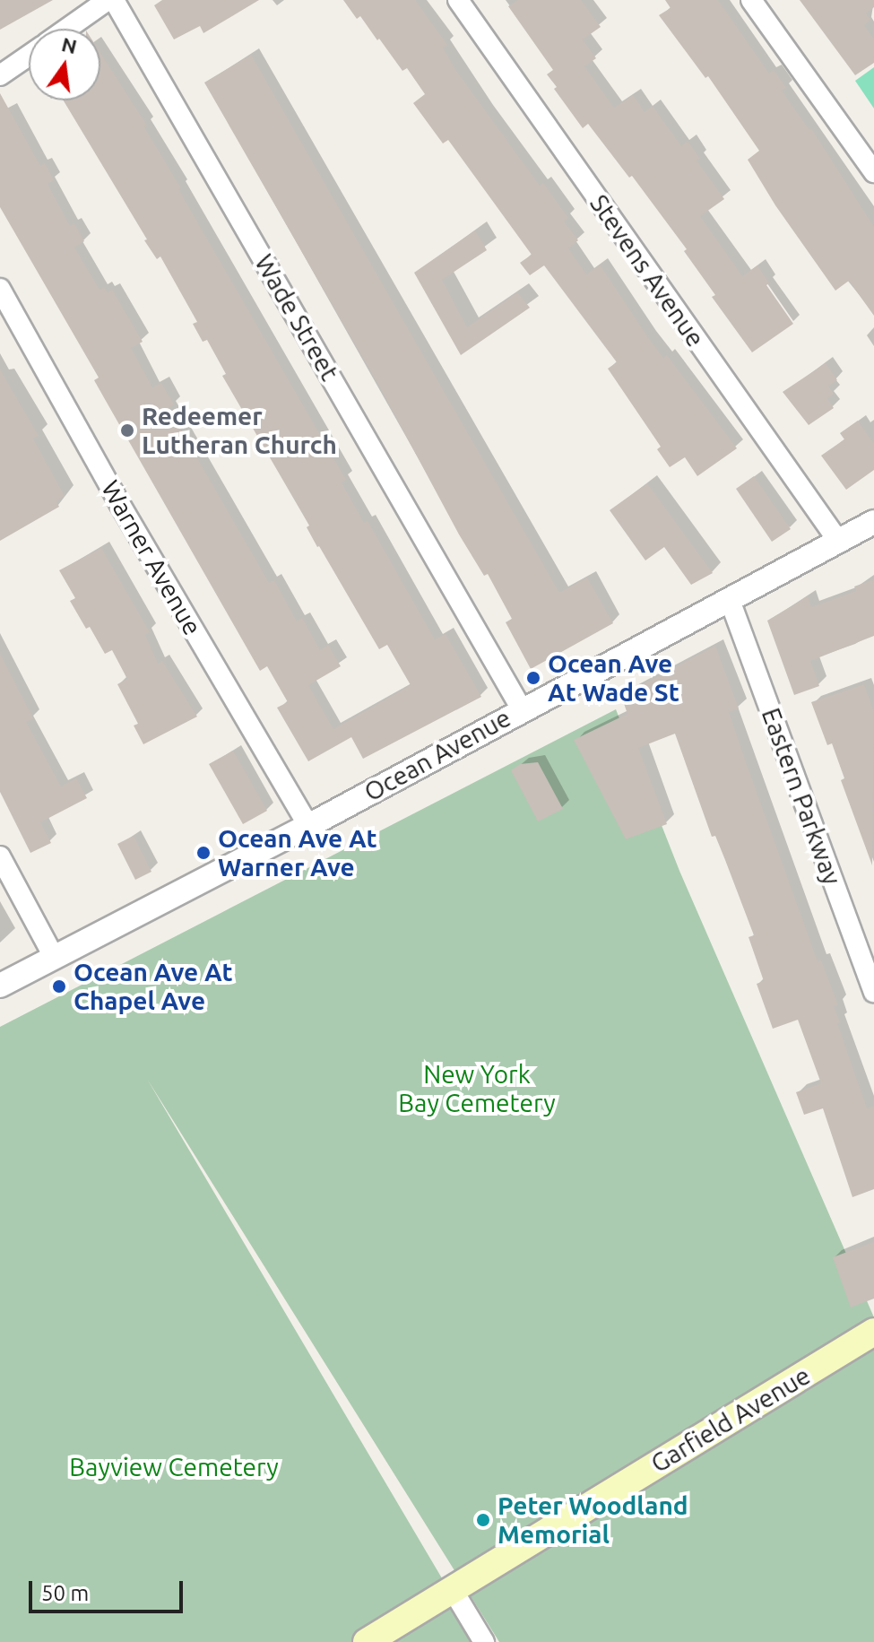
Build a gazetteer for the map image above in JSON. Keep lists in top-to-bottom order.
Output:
{
  "streets": {
    "main road": ["Garfield Avenue"],
    "street": [
      "Stevens Avenue",
      "Wade Street",
      "Warner Avenue",
      "Ocean Avenue",
      "Eastern Parkway"
    ]
  },
  "crossings": [
    ["Stevens Avenue", "Ocean Avenue"],
    ["Wade Street", "Ocean Avenue"],
    ["Warner Avenue", "Ocean Avenue"],
    ["Ocean Avenue", "Eastern Parkway"]
  ],
  "parks": ["New York Bay Cemetery", "Bayview Cemetery"],
  "places": [
    "Redeemer Lutheran Church",
    "Ocean Ave At Wade St",
    "Ocean Ave At Warner Ave",
    "Ocean Ave At Chapel Ave",
    "Peter Woodland Memorial"
  ],
  "scale_bar": "50 m",
  "north": "top"
}
